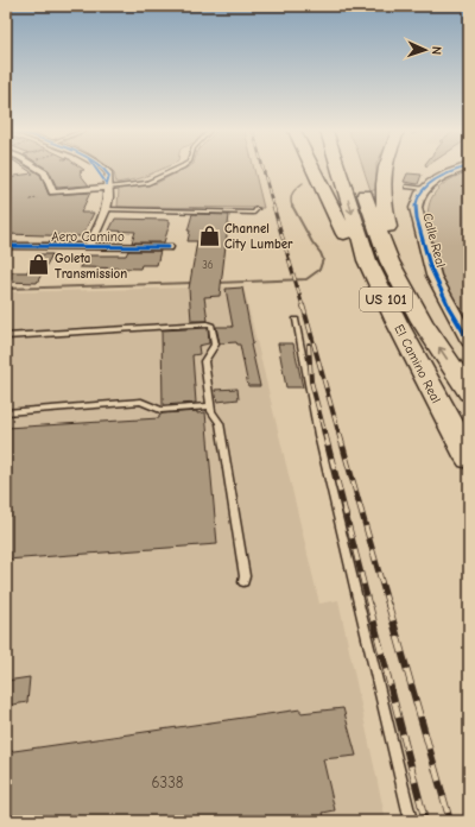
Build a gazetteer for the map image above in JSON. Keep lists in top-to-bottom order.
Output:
{
  "streets": {
    "highway": ["US 101", "El Camino Real"],
    "main road": ["Calle Real"],
    "street": ["Aero Camino"]
  },
  "places": {
    "shop": ["Channel City Lumber", "Goleta Transmission"]
  },
  "house_numbers": ["36", "6338"],
  "north": "right"
}
